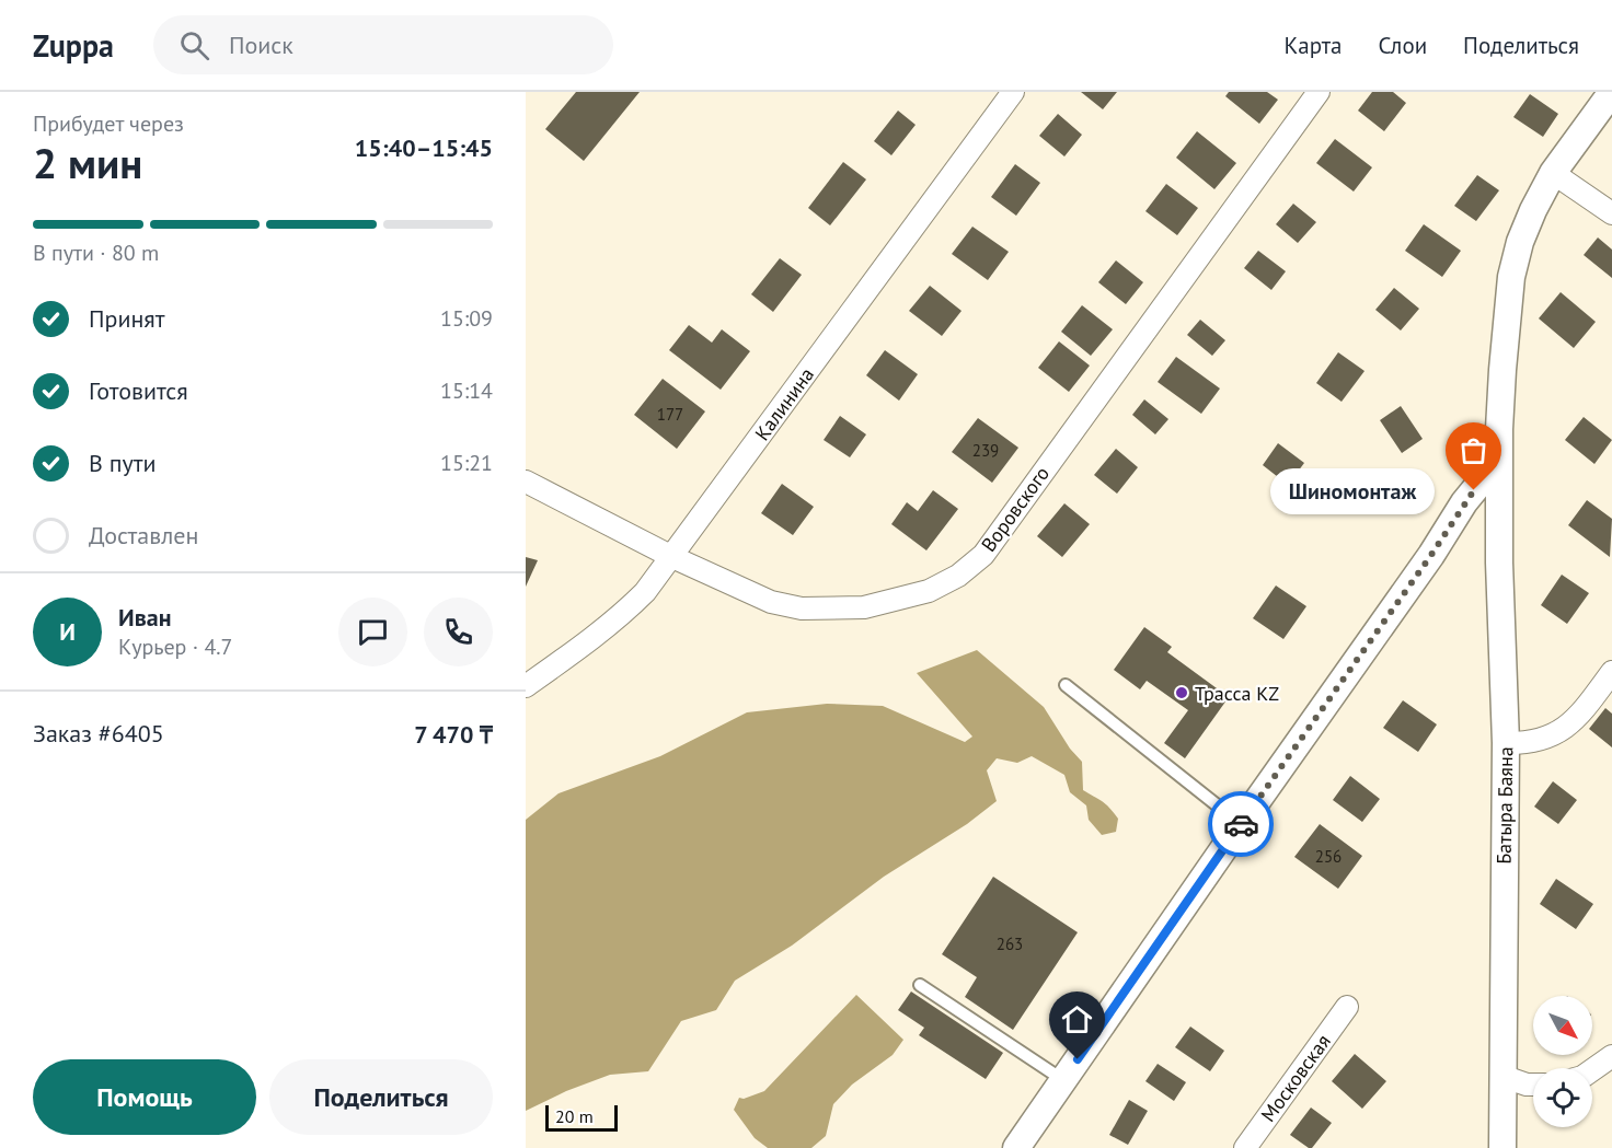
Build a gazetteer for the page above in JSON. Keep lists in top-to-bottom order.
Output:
{
  "streets": {
    "street": [
      "Калинина",
      "Воровского",
      "Батыра Баяна",
      "Московская"
    ]
  },
  "crossings": [
    ["Калинина", "Воровского"]
  ],
  "places": ["Шиномонтаж", "Трасса KZ"],
  "house_numbers": [
    "177",
    "239",
    "256",
    "263"
  ],
  "scale_bar": "20 m",
  "north": "bottom right",
  "page": {
    "header": "Zuppa",
    "search": "Поиск",
    "nav": ["Карта", "Слои", "Поделиться"],
    "heading": ["2 мин", "Прибудет через", "15:40–15:45"],
    "panel": [
      "Иван",
      "Курьер · 4.7",
      "Заказ #6405",
      "7 470 ₸"
    ],
    "bar": "В пути · 80 m",
    "list": [
      ["Принят", "15:09"],
      ["Готовится", "15:14"],
      ["В пути", "15:21"],
      "Доставлен"
    ],
    "bubble": "Шиномонтаж",
    "round": "И",
    "buttons": ["Помощь", "Поделиться"],
    "scale": "20 m"
  }
}
